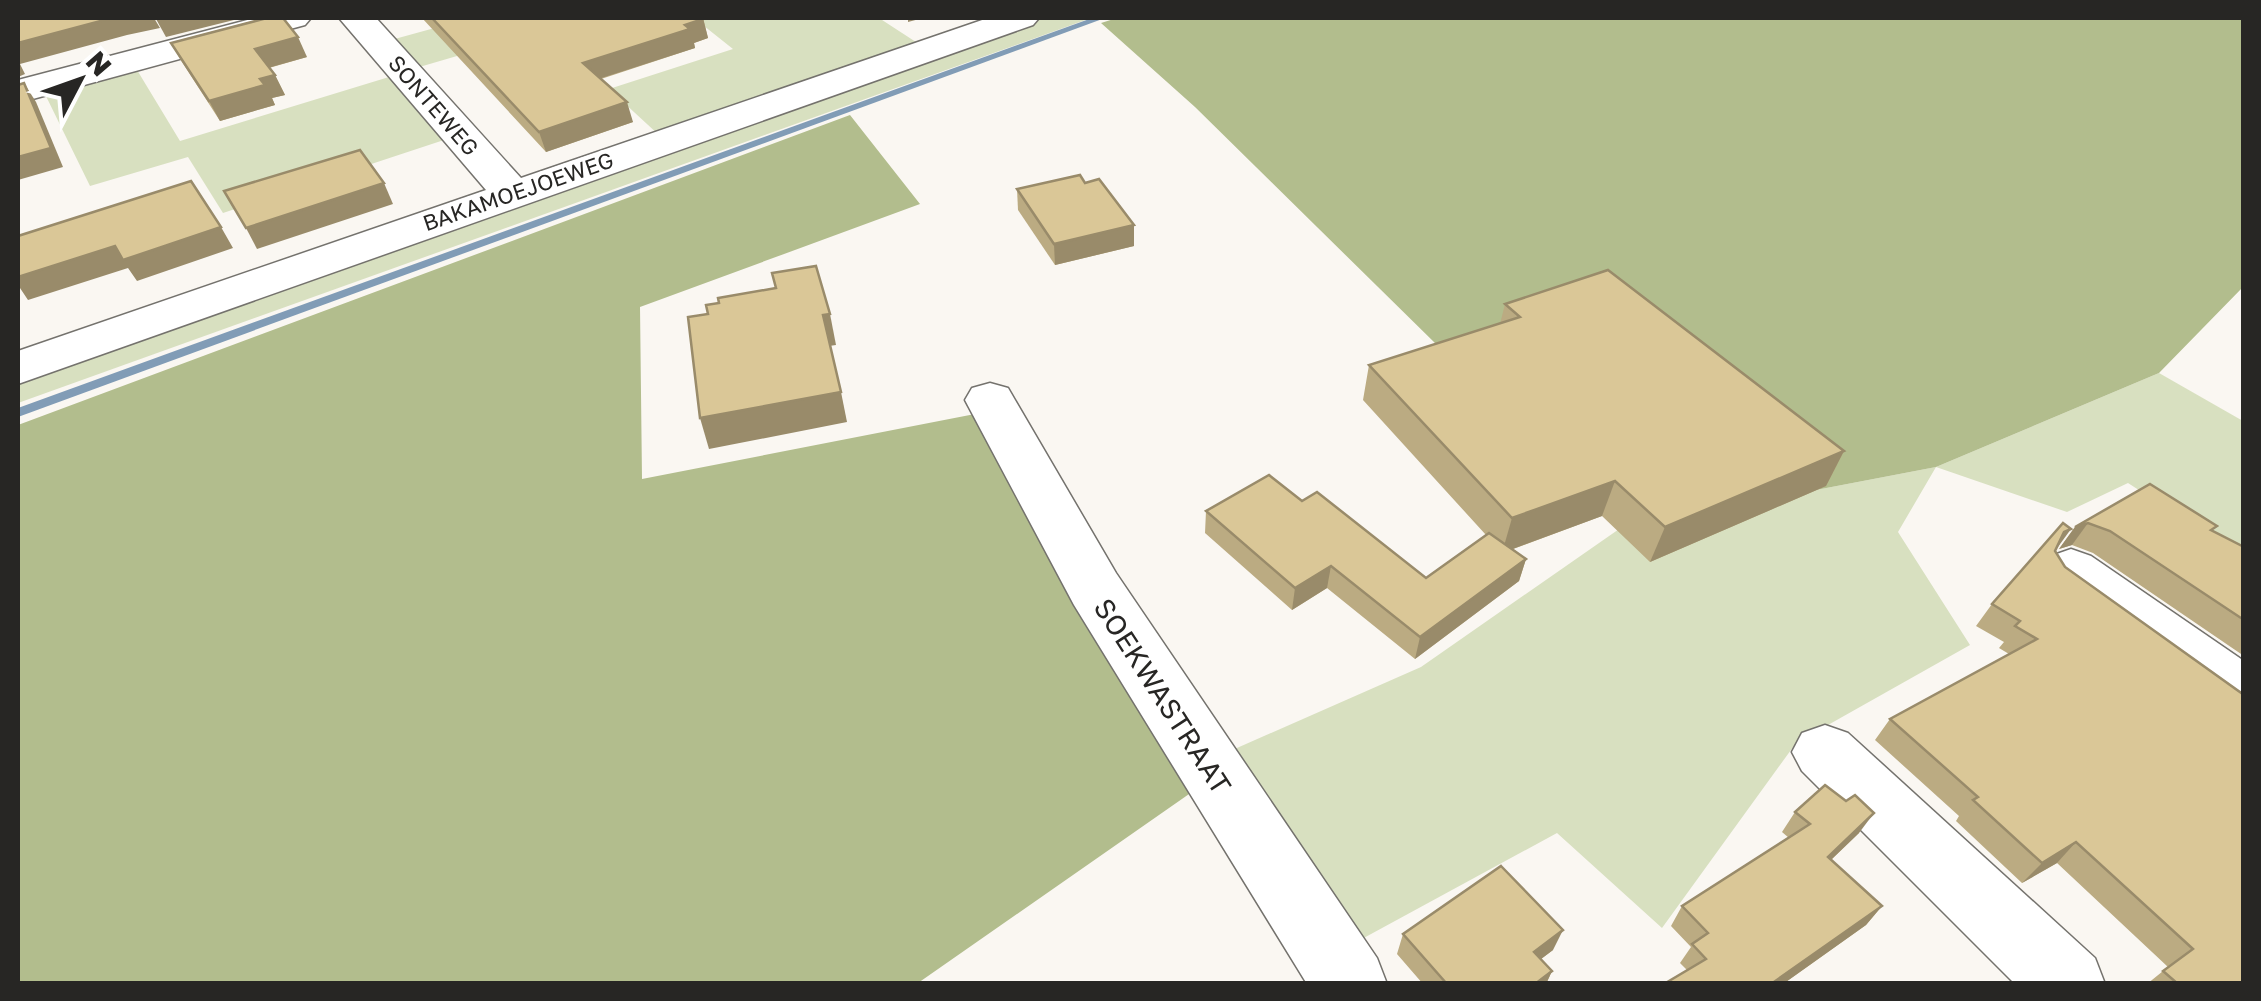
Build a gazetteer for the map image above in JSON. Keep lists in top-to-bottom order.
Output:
{
  "streets": {
    "street": ["SONTEWEG", "BAKAMOEJOEWEG", "SOEKWASTRAAT"]
  },
  "crossings": [
    ["SONTEWEG", "BAKAMOEJOEWEG"]
  ],
  "north": "top right"
}
